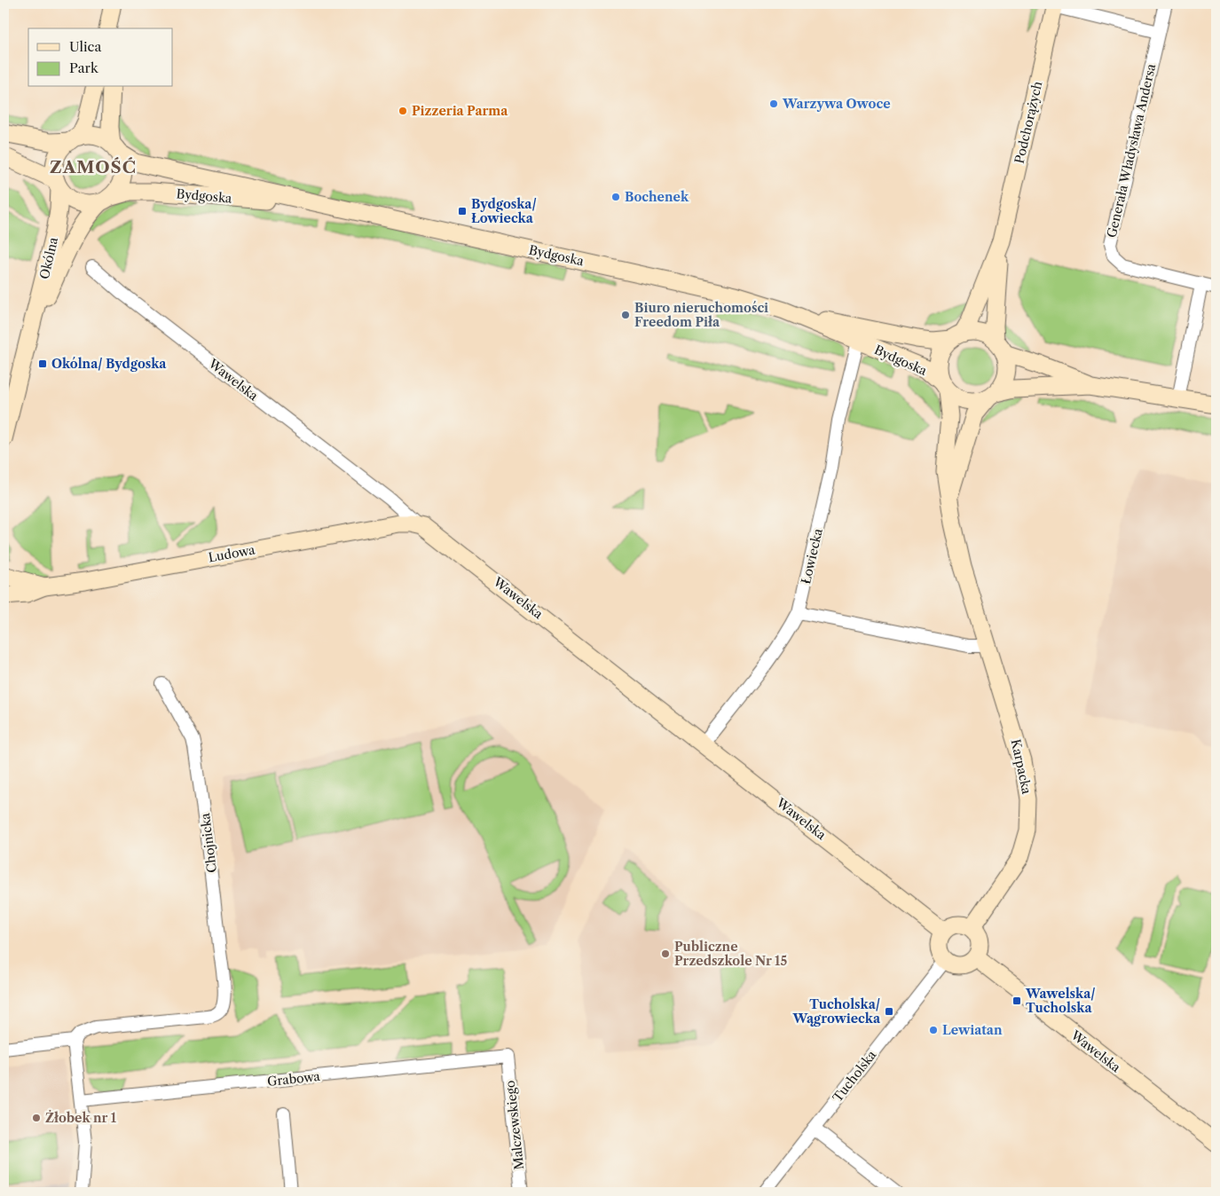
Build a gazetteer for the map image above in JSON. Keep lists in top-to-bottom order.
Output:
{
  "streets": {
    "street": [
      "Podchorążych",
      "Generała Władysława Andersa",
      "Bydgoska",
      "Okólna",
      "Wawelska",
      "Ludowa",
      "Łowiecka",
      "Karpacka",
      "Chojnicka",
      "Tucholska",
      "Grabowa",
      "Malczewskiego"
    ]
  },
  "crossings": [
    ["Podchorążych", "Bydgoska"],
    ["Podchorążych", "Karpacka"],
    ["Bydgoska", "Okólna"],
    ["Bydgoska", "Łowiecka"],
    ["Bydgoska", "Karpacka"],
    ["Wawelska", "Ludowa"],
    ["Wawelska", "Łowiecka"],
    ["Wawelska", "Karpacka"],
    ["Wawelska", "Tucholska"],
    ["Karpacka", "Tucholska"],
    ["Grabowa", "Malczewskiego"]
  ],
  "districts": ["ZAMOŚĆ"],
  "places": {
    "other": [
      "Warzywa Owoce",
      "Pizzeria Parma",
      "Bochenek",
      "Biuro nieruchomości Freedom Piła",
      "Publiczne Przedszkole Nr 15",
      "Lewiatan",
      "Żłobek nr 1"
    ],
    "transit": [
      "Bydgoska/ Łowiecka",
      "Okólna/ Bydgoska",
      "Wawelska/ Tucholska",
      "Tucholska/ Wągrowiecka"
    ]
  },
  "legend": ["Ulica", "Park"]
}
